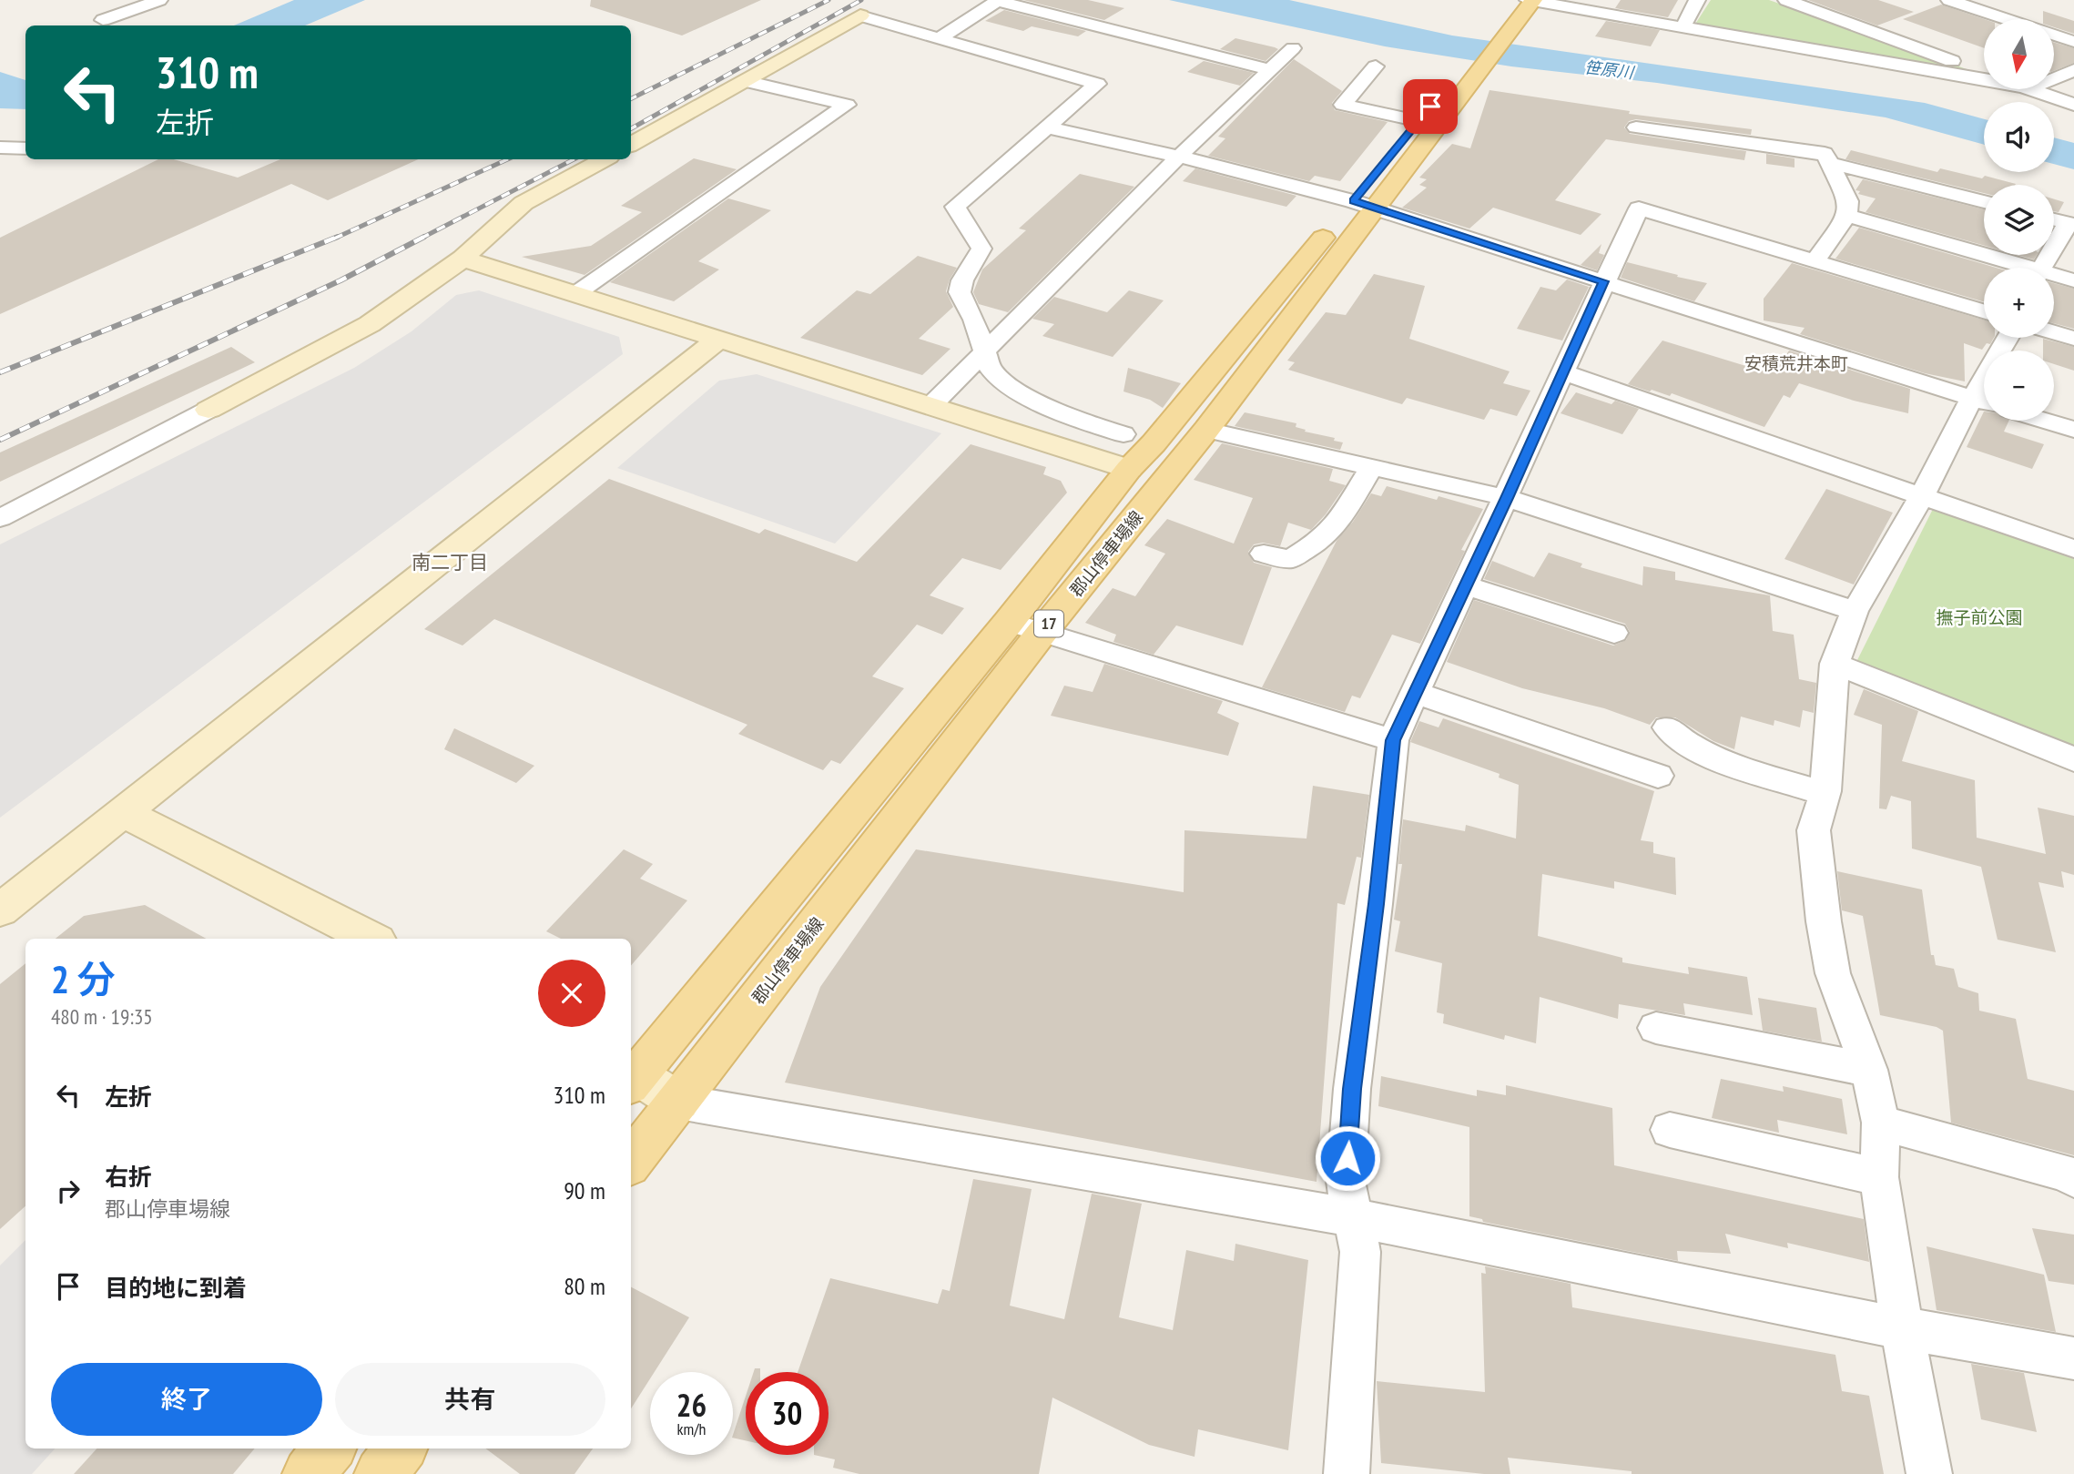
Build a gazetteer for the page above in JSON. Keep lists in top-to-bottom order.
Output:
{
  "streets": {
    "main road": ["郡山停車場線", "17"]
  },
  "districts": ["安積荒井本町", "南二丁目"],
  "water": ["笹原川"],
  "parks": ["撫子前公園"],
  "north": "bottom",
  "page": {
    "map_buttons": ["+", "−"],
    "turn": ["310 m", "左折"],
    "heading": ["2 分", "480 m · 19:35"],
    "list": [
      {
        "name": "左折",
        "value": "310 m"
      },
      {
        "name": "右折",
        "note": "郡山停車場線",
        "value": "90 m"
      },
      {
        "name": "目的地に到着",
        "value": "80 m"
      }
    ],
    "buttons": ["終了", "共有"],
    "speed": "26 km/h",
    "limit": "30"
  }
}
